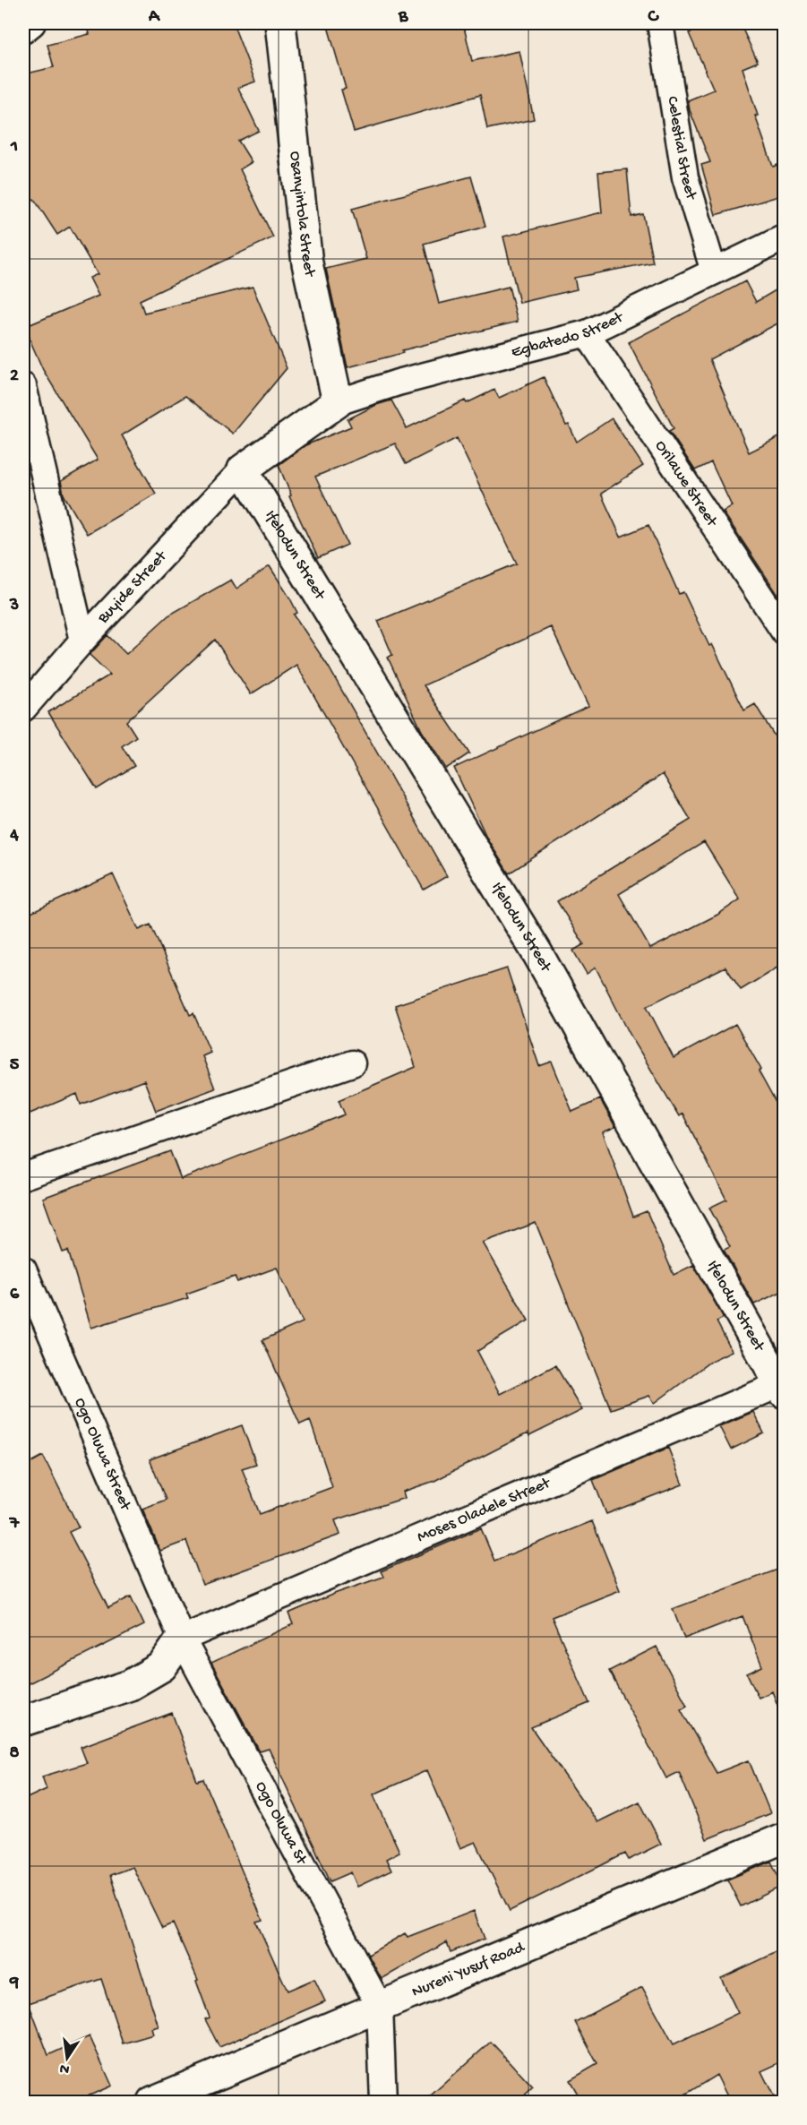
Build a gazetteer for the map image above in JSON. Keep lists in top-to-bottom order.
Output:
{
  "streets": {
    "street": [
      "Celestial Street",
      "Osanyintola Street",
      "Egbatedo Street",
      "Orilawe Street",
      "Ifelodun Street",
      "Buyide Street",
      "Ogo Oluwa Street",
      "Moses Oladele Street",
      "Ogo Oluwa St",
      "Nureni Yusuf Road"
    ]
  },
  "crossings": [
    ["Celestial Street", "Egbatedo Street"],
    ["Osanyintola Street", "Egbatedo Street"],
    ["Egbatedo Street", "Orilawe Street"],
    ["Ifelodun Street", "Buyide Street"],
    ["Ifelodun Street", "Moses Oladele Street"],
    ["Ogo Oluwa Street", "Moses Oladele Street"],
    ["Ogo Oluwa Street", "Ogo Oluwa St"],
    ["Moses Oladele Street", "Ogo Oluwa St"],
    ["Ogo Oluwa St", "Nureni Yusuf Road"]
  ],
  "north": "bottom",
  "grid": {
    "columns": ["A", "B", "C"],
    "rows": [
      "1",
      "2",
      "3",
      "4",
      "5",
      "6",
      "7",
      "8",
      "9"
    ]
  }
}
